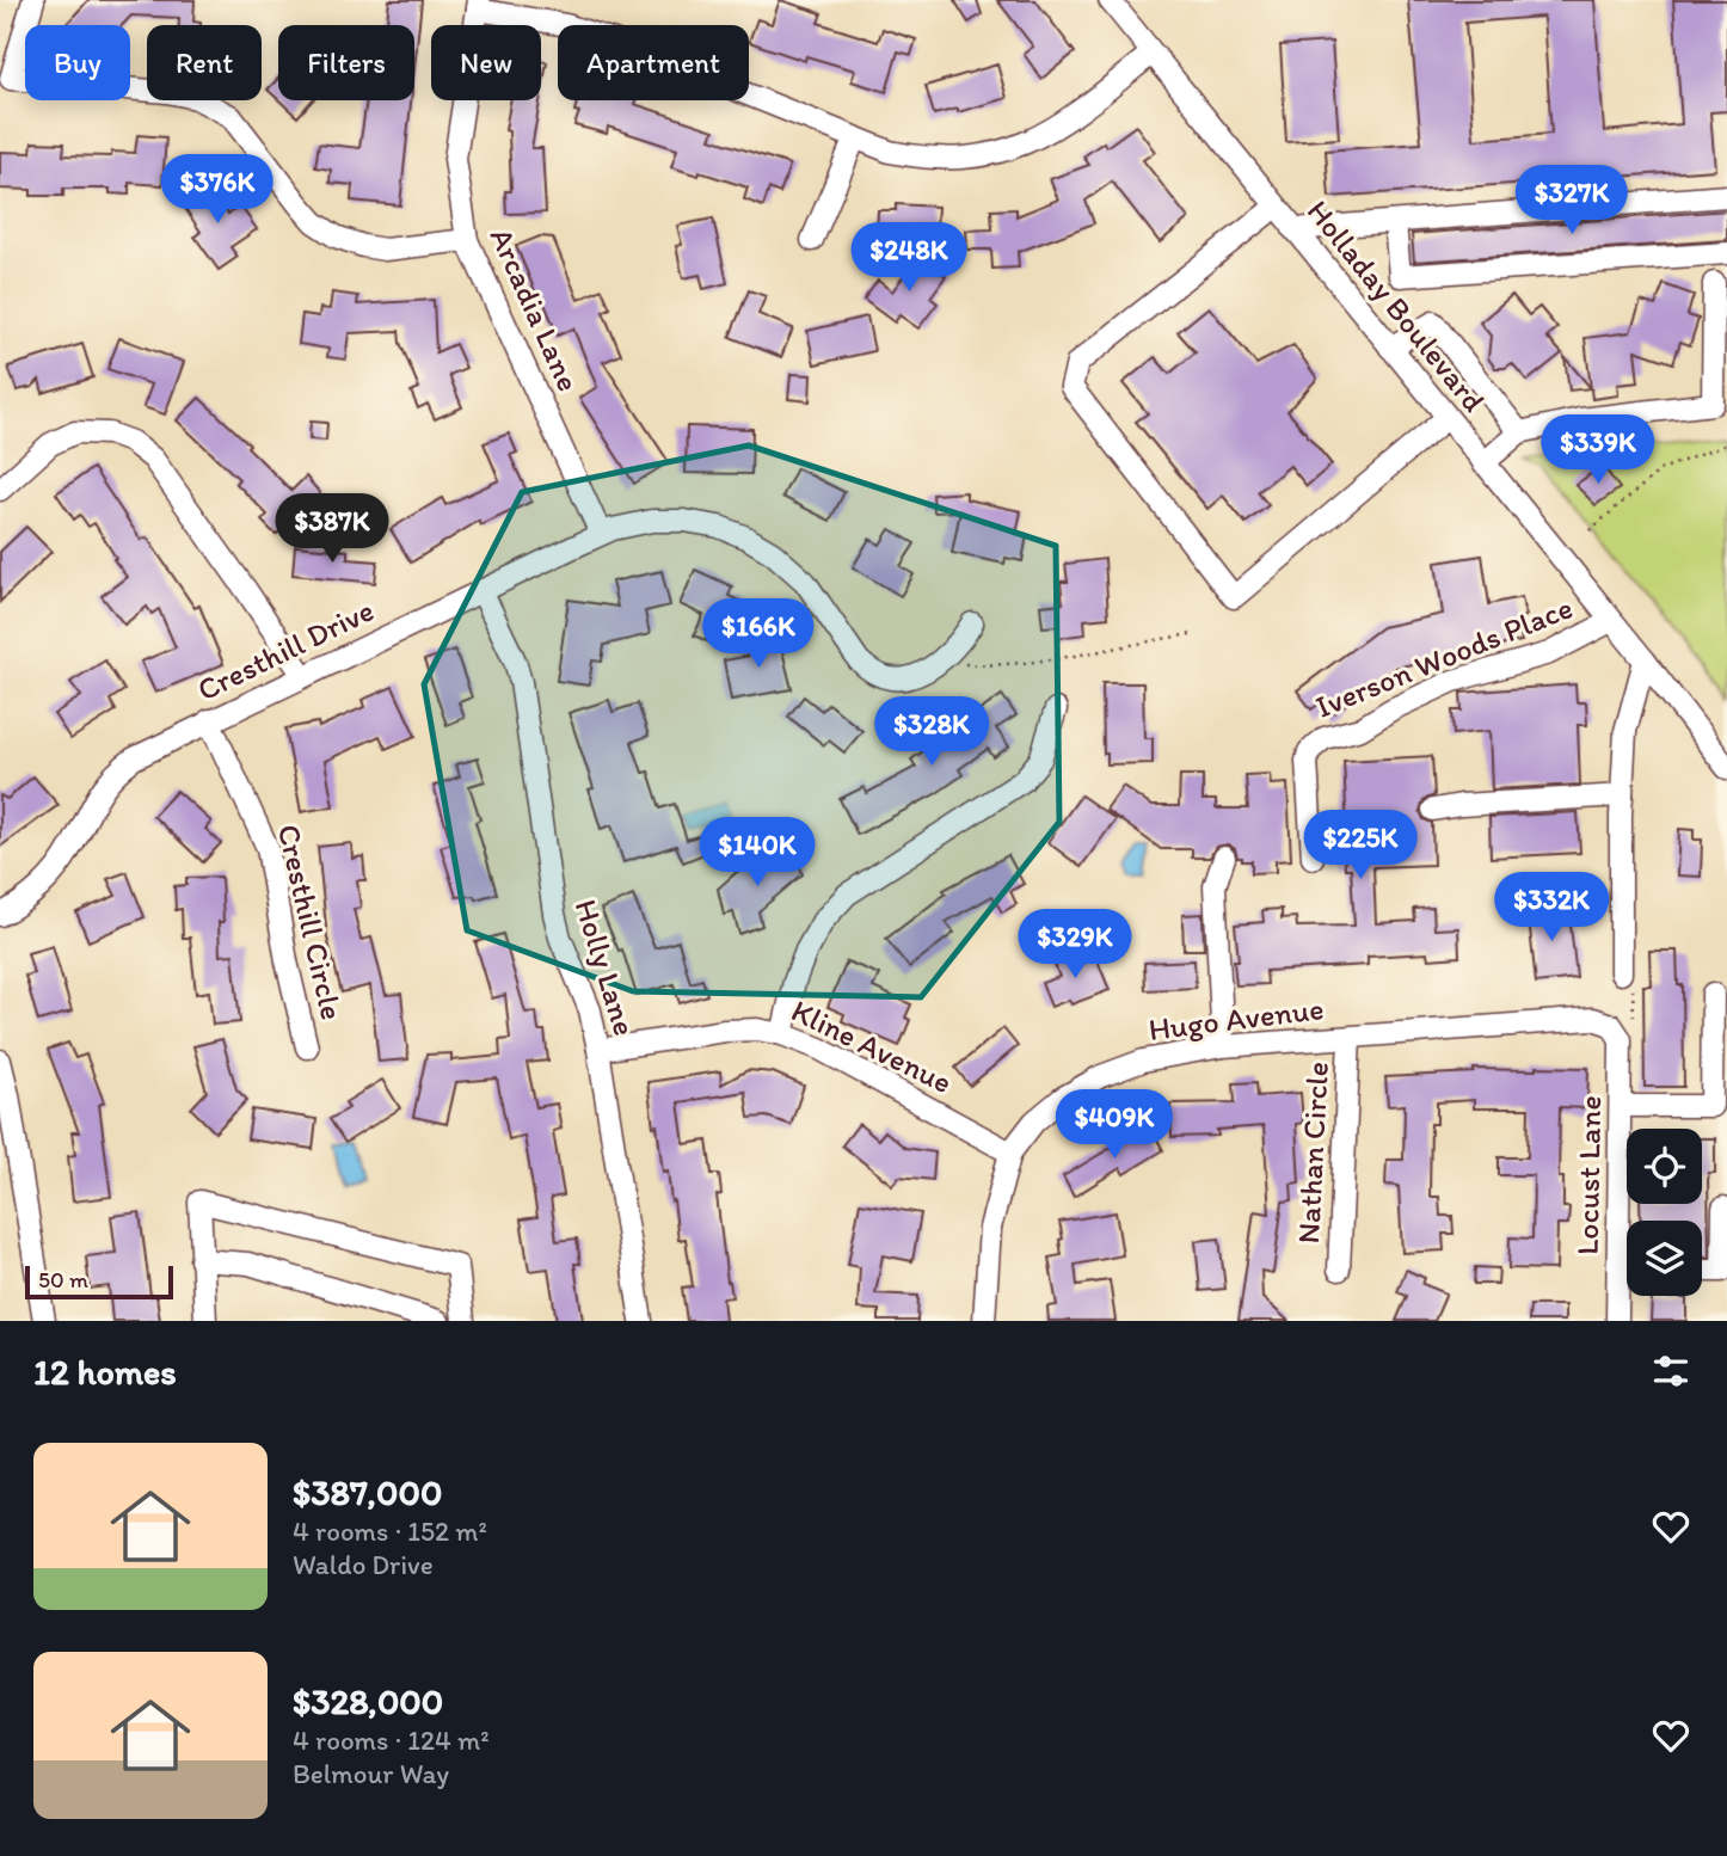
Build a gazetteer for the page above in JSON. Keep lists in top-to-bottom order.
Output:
{
  "streets": {
    "street": [
      "Holladay Boulevard",
      "Arcadia Lane",
      "Cresthill Drive",
      "Iverson Woods Place",
      "Cresthill Circle",
      "Holly Lane",
      "Hugo Avenue",
      "Kline Avenue",
      "Nathan Circle",
      "Locust Lane"
    ]
  },
  "crossings": [
    ["Holladay Boulevard", "Iverson Woods Place"],
    ["Arcadia Lane", "Cresthill Drive"],
    ["Cresthill Drive", "Cresthill Circle"],
    ["Cresthill Drive", "Holly Lane"],
    ["Holly Lane", "Kline Avenue"],
    ["Hugo Avenue", "Kline Avenue"],
    ["Hugo Avenue", "Nathan Circle"],
    ["Hugo Avenue", "Locust Lane"]
  ],
  "scale_bar": "50 m",
  "page": {
    "chip": [
      "Buy",
      "Rent",
      "Filters",
      "New",
      "Apartment"
    ],
    "price": [
      "$376K",
      "$327K",
      "$248K",
      "$339K",
      "$387K",
      "$166K",
      "$328K",
      "$225K",
      "$140K",
      "$332K",
      "$329K",
      "$409K"
    ],
    "scale": "50 m",
    "heading": "12 homes",
    "list": [
      {
        "name": "$387,000",
        "note": "4 rooms · 152 m² · Waldo Drive"
      },
      {
        "name": "$328,000",
        "note": "4 rooms · 124 m² · Belmour Way"
      }
    ]
  }
}
